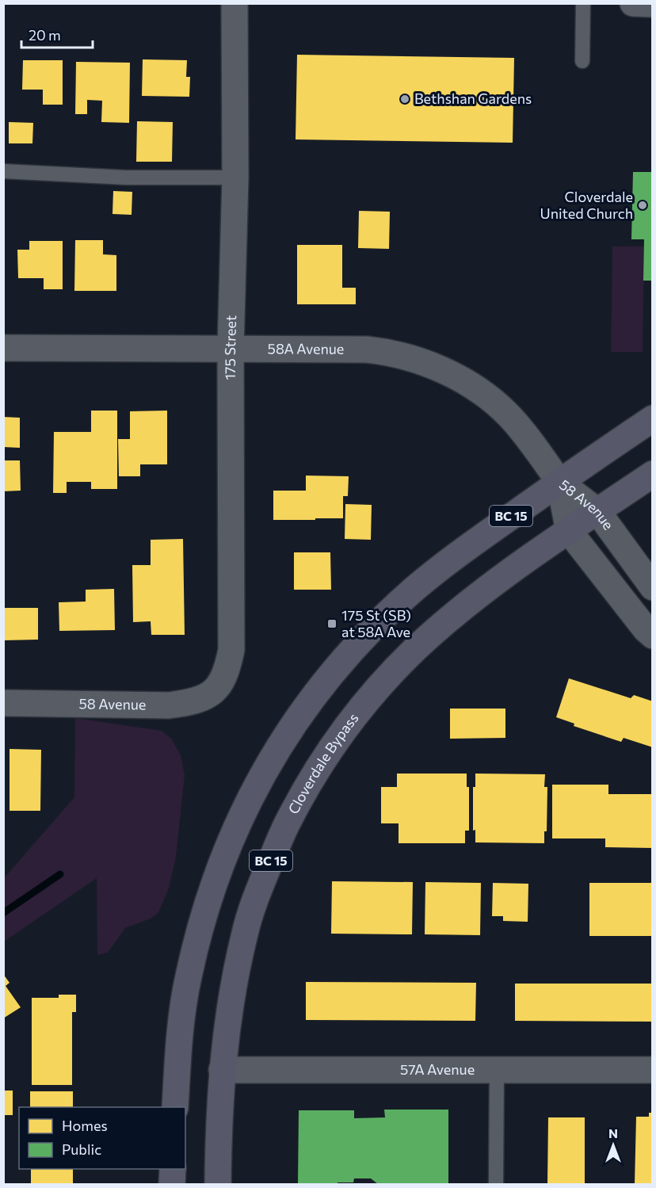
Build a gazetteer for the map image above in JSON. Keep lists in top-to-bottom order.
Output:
{
  "streets": {
    "highway": ["BC 15", "Cloverdale Bypass"],
    "street": [
      "175 Street",
      "58A Avenue",
      "58 Avenue",
      "57A Avenue"
    ]
  },
  "crossings": [
    ["175 Street", "58A Avenue"],
    ["175 Street", "58 Avenue"],
    ["58A Avenue", "58 Avenue"],
    ["58A Avenue", "BC 15"],
    ["58 Avenue", "BC 15"],
    ["58 Avenue", "Cloverdale Bypass"],
    ["Cloverdale Bypass", "57A Avenue"]
  ],
  "places": {
    "other": ["Bethshan Gardens", "Cloverdale United Church"],
    "transit": ["175 St (SB) at 58A Ave"]
  },
  "legend": ["Homes", "Public"],
  "scale_bar": "20 m",
  "north": "top"
}
